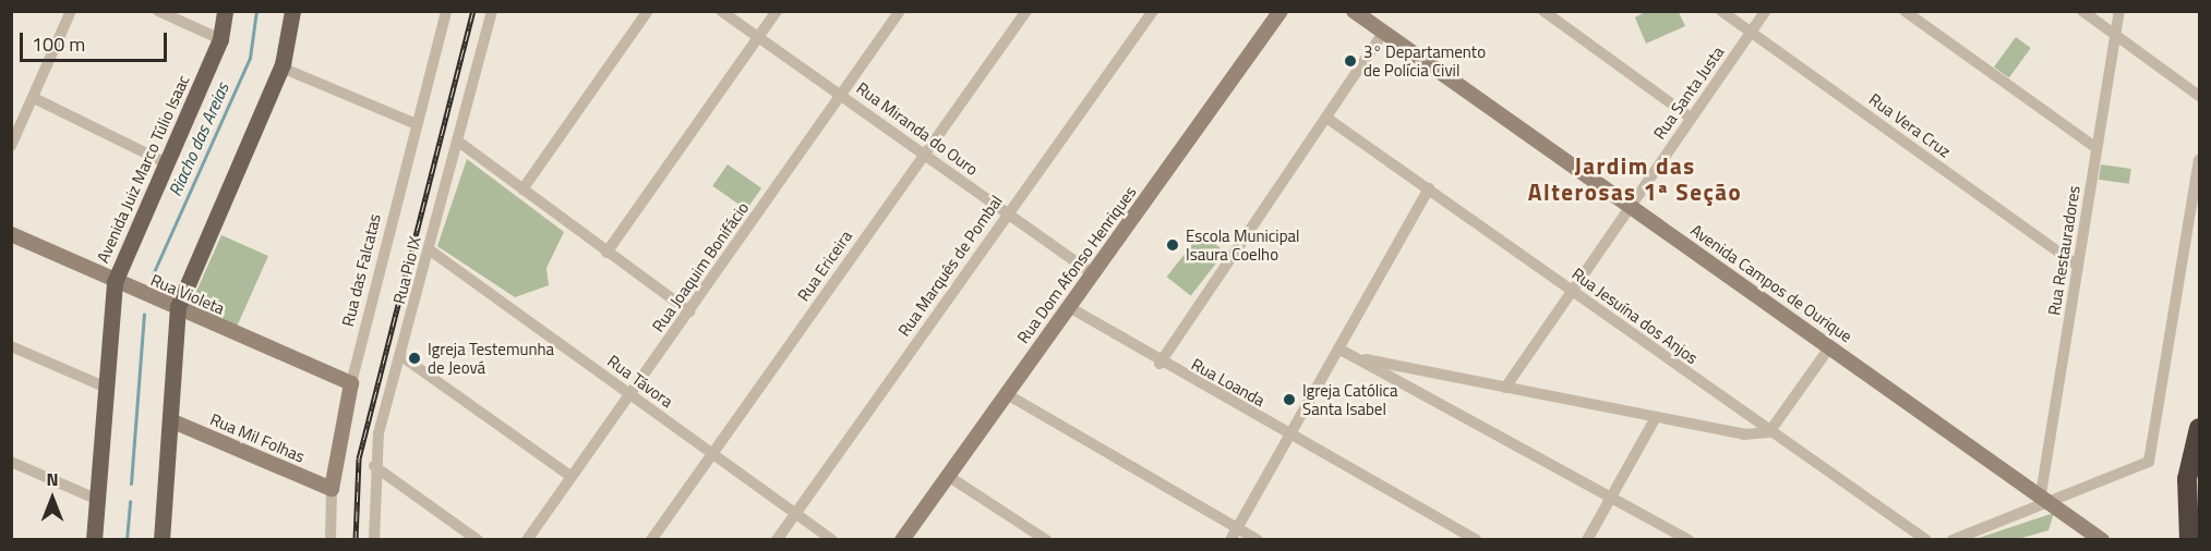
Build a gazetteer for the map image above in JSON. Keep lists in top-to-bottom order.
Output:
{
  "streets": {
    "main road": ["Avenida Juiz Marco Túlio Isaac"],
    "street": [
      "Rua Santa Justa",
      "Rua Vera Cruz",
      "Rua Miranda do Ouro",
      "Rua Restauradores",
      "Rua Dom Afonso Henriques",
      "Rua Ericeira",
      "Rua Marquês de Pombal",
      "Rua Joaquim Bonifácio",
      "Rua das Falcatas",
      "Rua Pio IX",
      "Avenida Campos de Ourique",
      "Rua Violeta",
      "Rua Jesuína dos Anjos",
      "Rua Távora",
      "Rua Loanda",
      "Rua Mil Folhas"
    ]
  },
  "crossings": [
    ["Rua Santa Justa", "Rua Vera Cruz"],
    ["Rua Santa Justa", "Avenida Campos de Ourique"],
    ["Rua Santa Justa", "Rua Jesuína dos Anjos"],
    ["Rua Vera Cruz", "Rua Restauradores"],
    ["Rua Miranda do Ouro", "Rua Dom Afonso Henriques"],
    ["Rua Miranda do Ouro", "Rua Ericeira"],
    ["Rua Miranda do Ouro", "Rua Marquês de Pombal"],
    ["Rua Miranda do Ouro", "Rua Joaquim Bonifácio"],
    ["Avenida Juiz Marco Túlio Isaac", "Rua Violeta"],
    ["Rua Restauradores", "Avenida Campos de Ourique"],
    ["Rua Dom Afonso Henriques", "Rua Loanda"],
    ["Rua Ericeira", "Rua Távora"],
    ["Rua Marquês de Pombal", "Rua Távora"],
    ["Rua Joaquim Bonifácio", "Rua Távora"],
    ["Rua das Falcatas", "Rua Violeta"],
    ["Rua das Falcatas", "Rua Mil Folhas"],
    ["Rua Pio IX", "Rua Távora"]
  ],
  "districts": ["Jardim das Alterosas 1ª Seção"],
  "water": ["Riacho das Areias"],
  "places": [
    "3° Departamento de Polícia Civil",
    "Escola Municipal Isaura Coelho",
    "Igreja Testemunha de Jeová",
    "Igreja Católica Santa Isabel"
  ],
  "scale_bar": "100 m",
  "north": "top"
}
